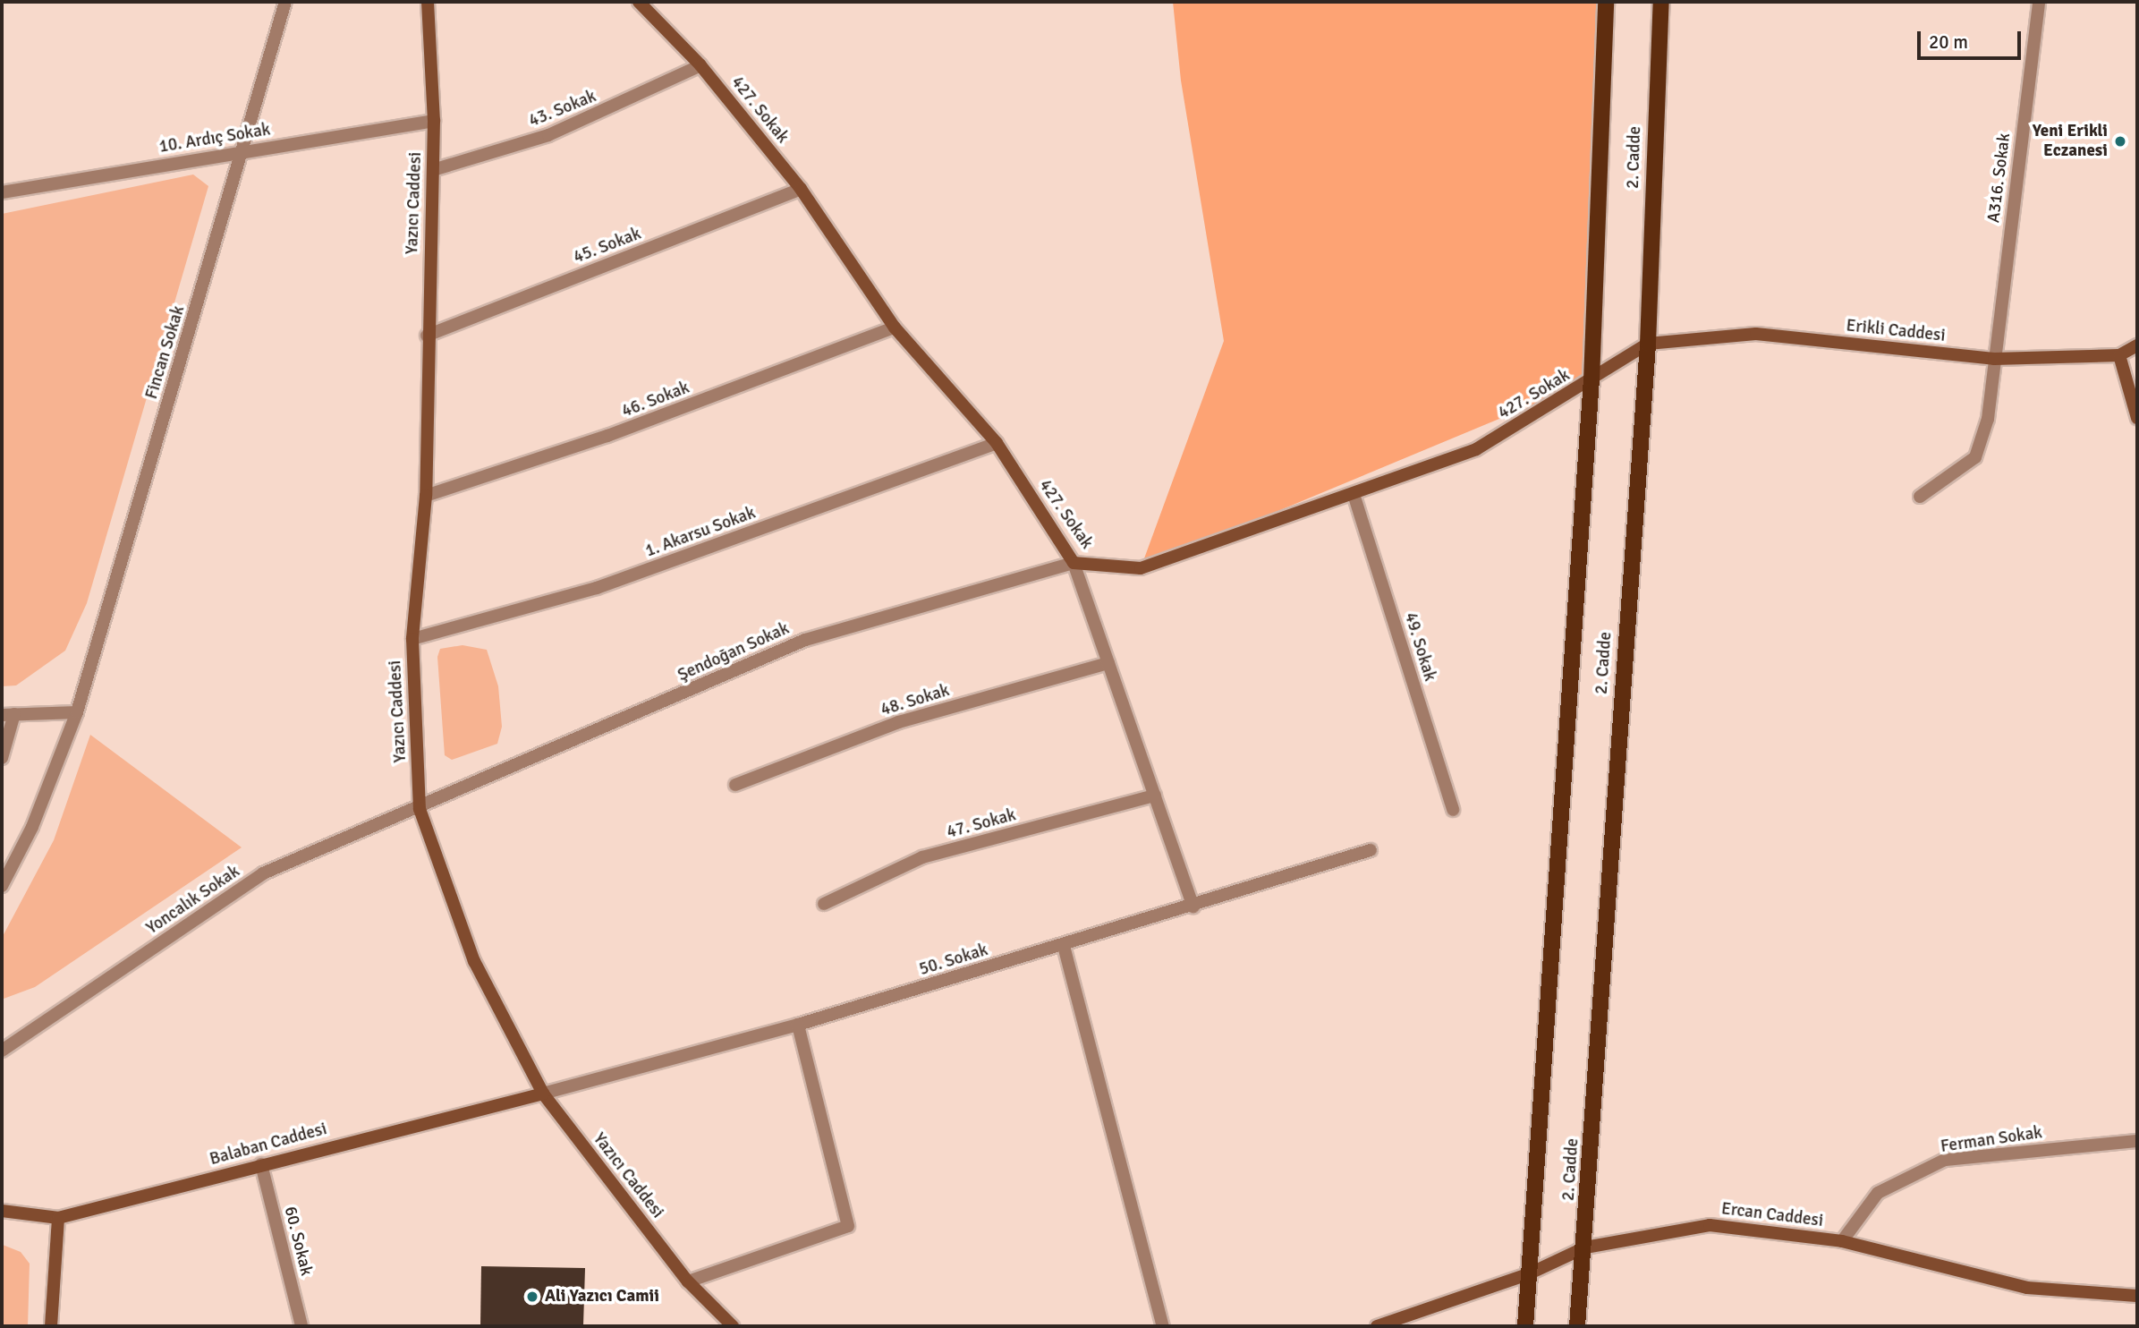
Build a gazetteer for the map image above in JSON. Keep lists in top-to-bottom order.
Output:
{
  "streets": {
    "main road": [
      "427. Sokak",
      "2. Cadde",
      "Yazıcı Caddesi",
      "Erikli Caddesi",
      "Balaban Caddesi",
      "Ercan Caddesi"
    ],
    "street": [
      "43. Sokak",
      "10. Ardıç Sokak",
      "A316. Sokak",
      "45. Sokak",
      "Fincan Sokak",
      "46. Sokak",
      "1. Akarsu Sokak",
      "49. Sokak",
      "Şendoğan Sokak",
      "48. Sokak",
      "47. Sokak",
      "Yoncalık Sokak",
      "50. Sokak",
      "Ferman Sokak",
      "60. Sokak"
    ]
  },
  "crossings": [
    ["43. Sokak", "427. Sokak"],
    ["43. Sokak", "Yazıcı Caddesi"],
    ["427. Sokak", "2. Cadde"],
    ["427. Sokak", "45. Sokak"],
    ["427. Sokak", "Erikli Caddesi"],
    ["427. Sokak", "46. Sokak"],
    ["427. Sokak", "1. Akarsu Sokak"],
    ["427. Sokak", "49. Sokak"],
    ["427. Sokak", "Şendoğan Sokak"],
    ["10. Ardıç Sokak", "Yazıcı Caddesi"],
    ["10. Ardıç Sokak", "Fincan Sokak"],
    ["2. Cadde", "Erikli Caddesi"],
    ["2. Cadde", "Ercan Caddesi"],
    ["A316. Sokak", "Erikli Caddesi"],
    ["Yazıcı Caddesi", "45. Sokak"],
    ["Yazıcı Caddesi", "46. Sokak"],
    ["Yazıcı Caddesi", "1. Akarsu Sokak"],
    ["Yazıcı Caddesi", "Şendoğan Sokak"],
    ["Yazıcı Caddesi", "Yoncalık Sokak"],
    ["Yazıcı Caddesi", "50. Sokak"],
    ["Yazıcı Caddesi", "Balaban Caddesi"],
    ["Şendoğan Sokak", "Yoncalık Sokak"],
    ["50. Sokak", "Balaban Caddesi"],
    ["Ferman Sokak", "Ercan Caddesi"],
    ["Balaban Caddesi", "60. Sokak"]
  ],
  "places": ["Yeni Erikli Eczanesi", "Ali Yazıcı Camii"],
  "scale_bar": "20 m"
}
